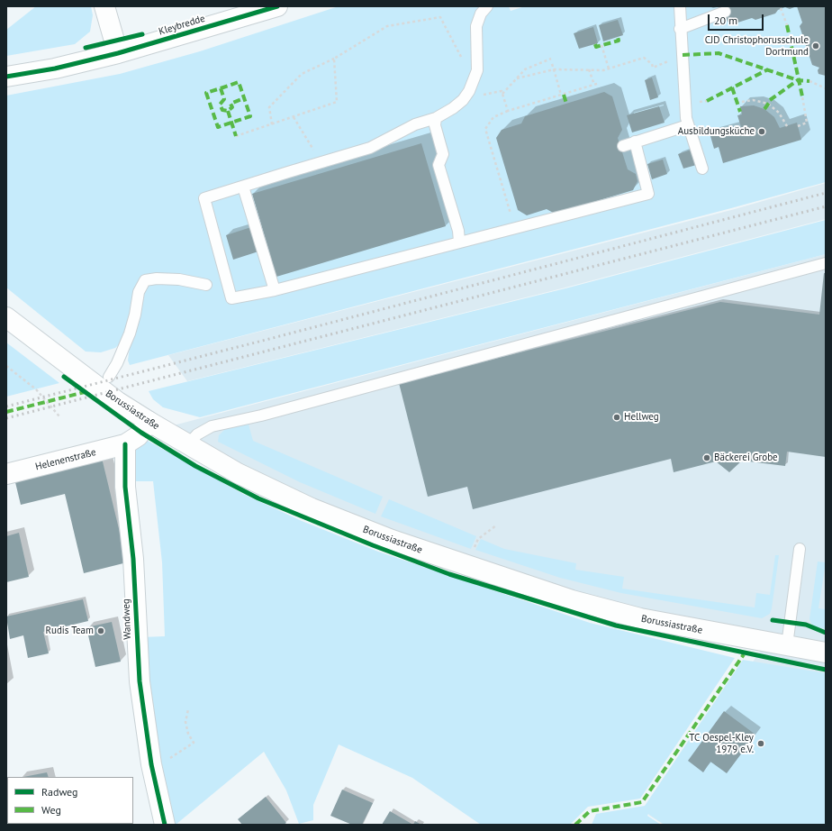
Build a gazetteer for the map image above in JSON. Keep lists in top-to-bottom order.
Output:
{
  "streets": {
    "main road": [
      "Kleybredde",
      "Borussiastraße",
      "Helenenstraße",
      "Wandweg"
    ]
  },
  "crossings": [
    ["Helenenstraße", "Wandweg"]
  ],
  "places": [
    "CJD Christophorusschule Dortmund",
    "Ausbildungsküche",
    "Hellweg",
    "Bäckerei Grobe",
    "Rudis Team",
    "TC Oespel-Kley 1979 e.V."
  ],
  "legend": ["Radweg", "Weg"],
  "scale_bar": "20 m"
}
